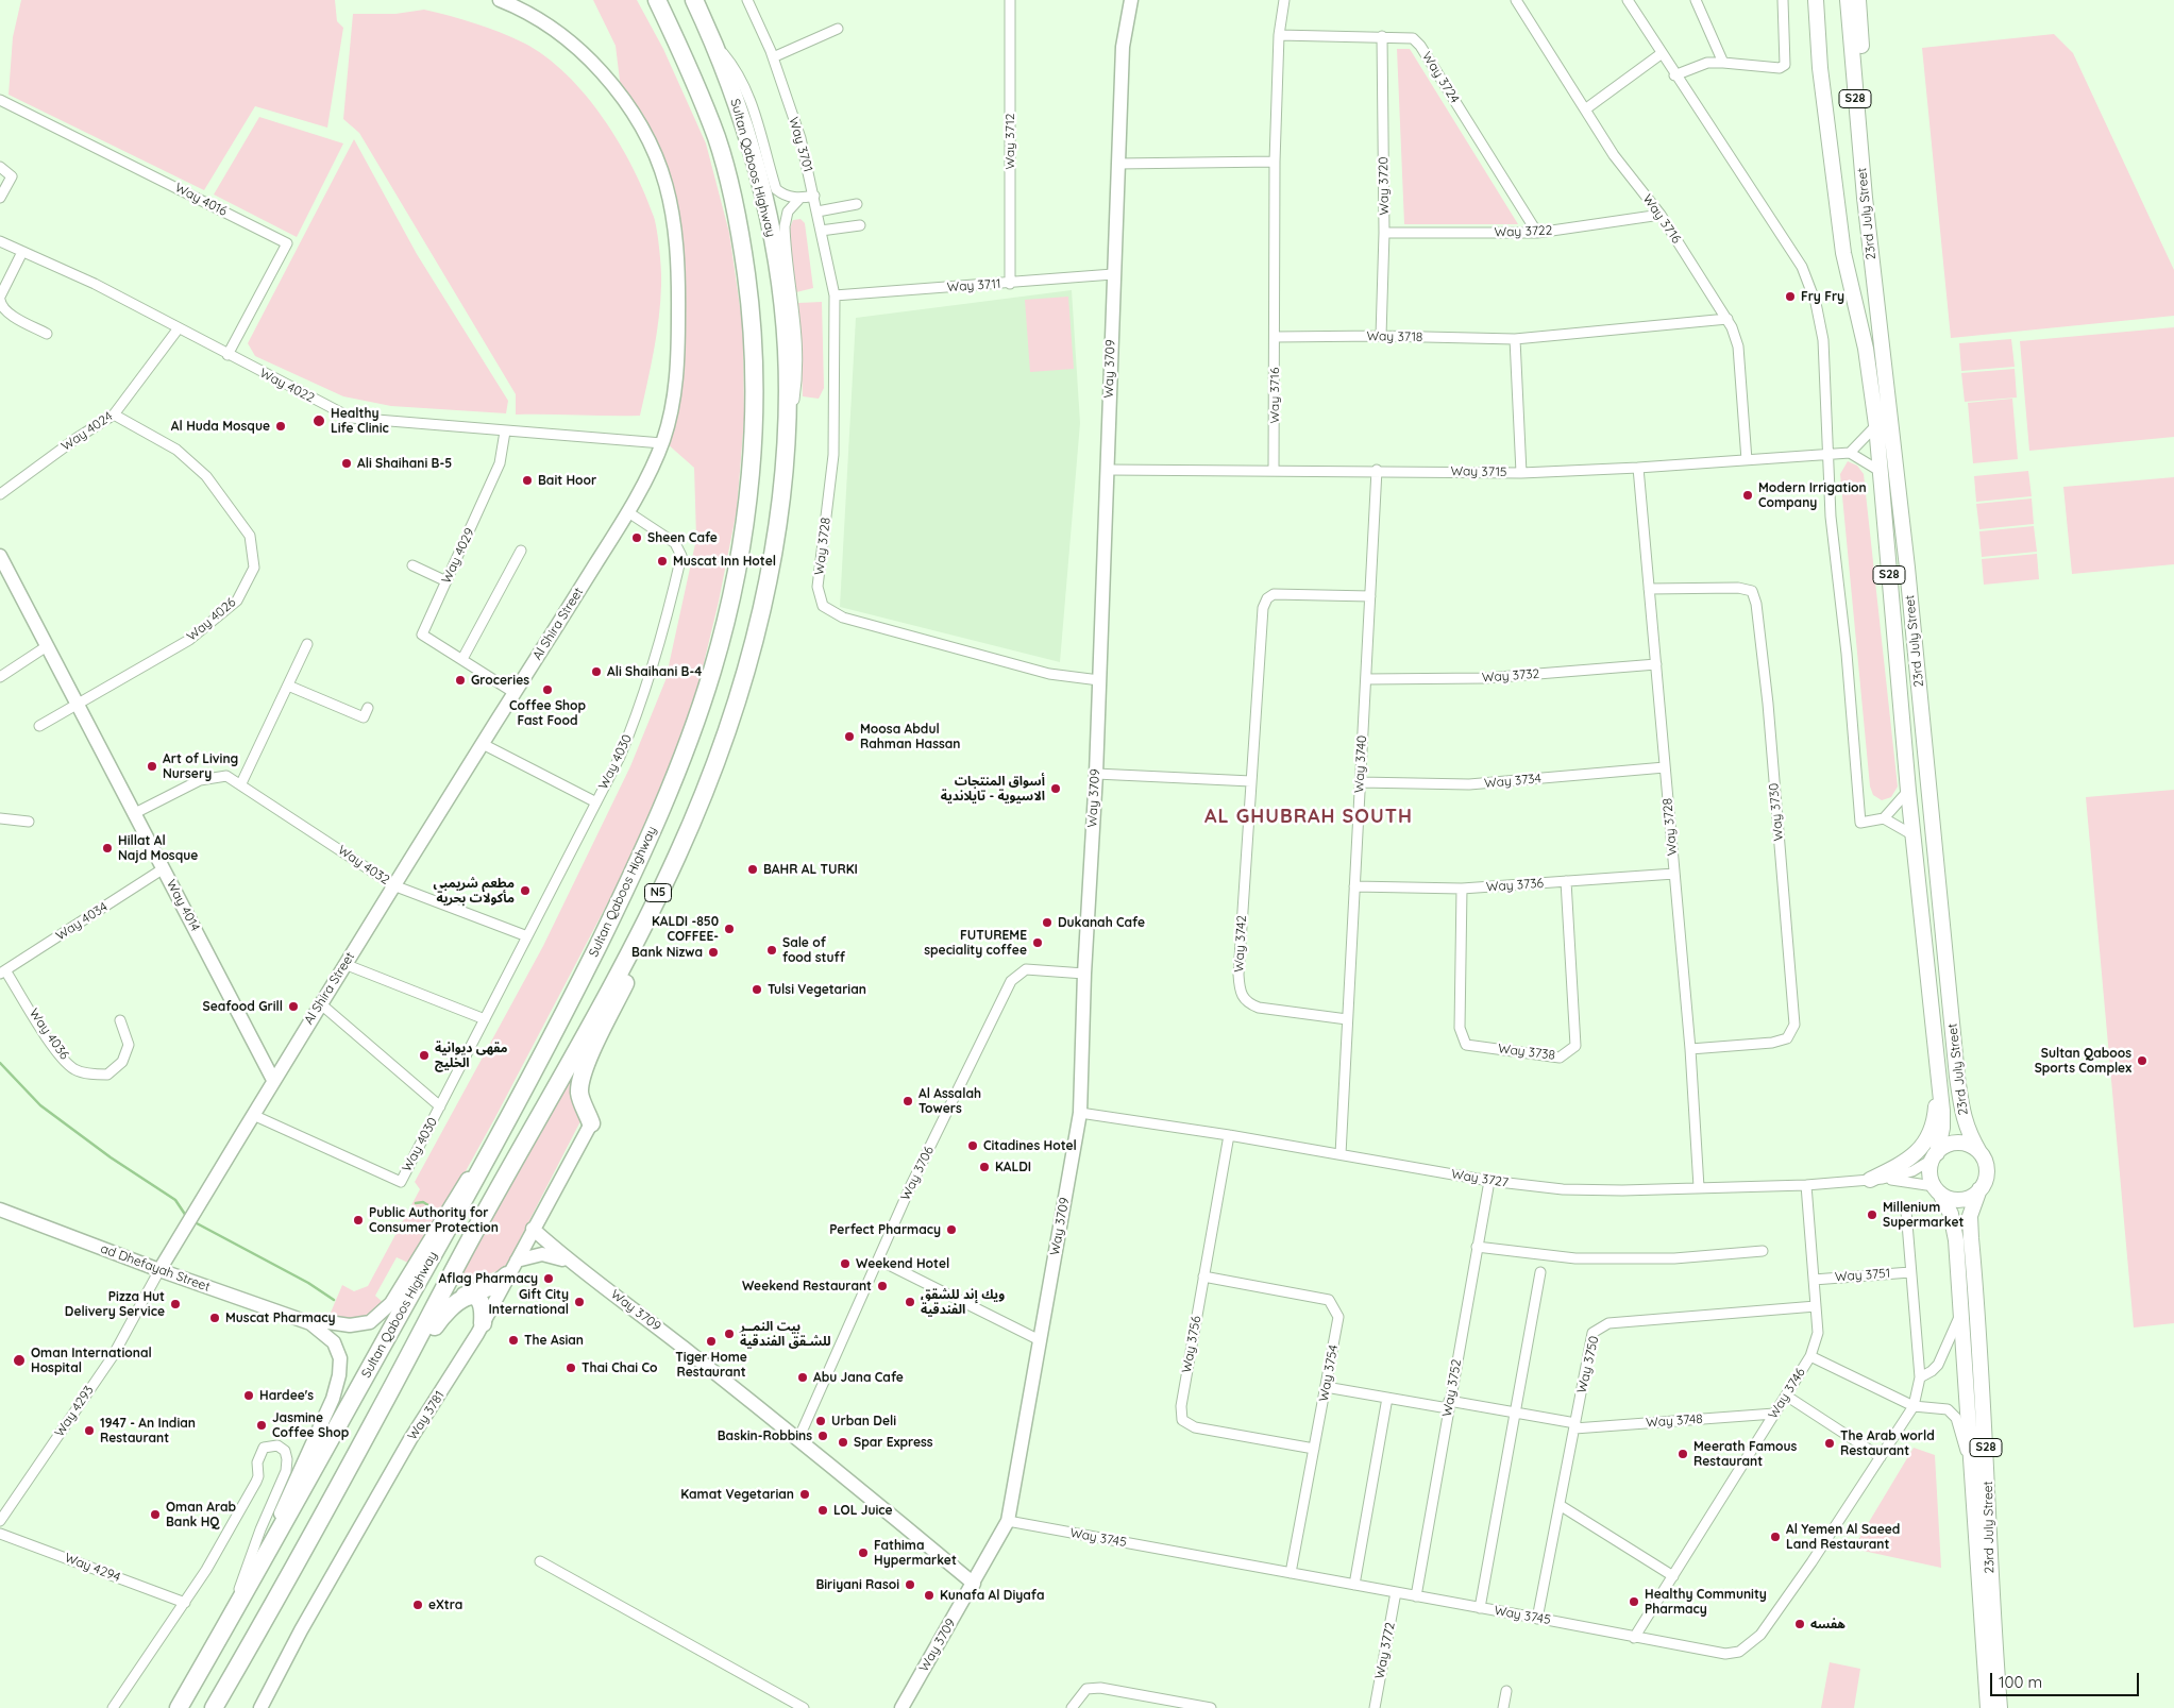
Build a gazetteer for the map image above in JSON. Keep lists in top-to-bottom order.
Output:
{
  "streets": {
    "highway": ["Sultan Qaboos Highway", "N5"],
    "main road": ["S28", "23rd July Street"],
    "street": [
      "Way 3724",
      "Way 3712",
      "Way 3701",
      "Way 3720",
      "Way 4016",
      "Way 3716",
      "Way 3722",
      "Way 3711",
      "Way 3718",
      "Way 3709",
      "Way 4022",
      "Way 4024",
      "Way 3715",
      "Way 3728",
      "Way 4029",
      "Way 4026",
      "Al Shira Street",
      "Way 3732",
      "Way 4030",
      "Way 3740",
      "Way 3734",
      "Way 3730",
      "Way 4032",
      "Way 3736",
      "Way 4014",
      "Way 4034",
      "Way 3742",
      "Way 4036",
      "Way 3738",
      "Way 3706",
      "Way 3727",
      "ad Dhefayah Street",
      "Way 3751",
      "Way 3756",
      "Way 3750",
      "Way 3754",
      "Way 3752",
      "Way 3746",
      "Way 4293",
      "Way 3781",
      "Way 3748",
      "Way 3745",
      "Way 4294",
      "Way 3772"
    ]
  },
  "crossings": [
    ["Way 3724", "Way 3720"],
    ["Way 3724", "Way 3716"],
    ["Way 3724", "Way 3722"],
    ["S28", "23rd July Street"],
    ["S28", "Way 3727"],
    ["Way 3712", "Way 3711"],
    ["Way 3701", "Way 3711"],
    ["Way 3701", "Way 3728"],
    ["Way 3720", "Way 3722"],
    ["Way 3720", "Way 3718"],
    ["Way 4016", "Way 4022"],
    ["23rd July Street", "Way 3727"],
    ["Way 3716", "Way 3722"],
    ["Way 3716", "Way 3718"],
    ["Way 3716", "Way 3715"],
    ["Way 3711", "Way 3709"],
    ["Way 3711", "Way 3728"],
    ["Way 3709", "Way 3715"],
    ["Way 3709", "Way 3728"],
    ["Way 3709", "Way 3706"],
    ["Way 3709", "Way 3727"],
    ["Way 3709", "Way 3781"],
    ["Way 3709", "Way 3745"],
    ["Way 4022", "Way 4024"],
    ["Way 4022", "Way 4029"],
    ["Way 4022", "Al Shira Street"],
    ["Way 4024", "Way 4026"],
    ["Way 3715", "Way 3728"],
    ["Way 3715", "Way 3740"],
    ["Way 3728", "Way 3732"],
    ["Way 3728", "Way 3734"],
    ["Way 3728", "Way 3730"],
    ["Way 3728", "Way 3736"],
    ["Way 3728", "Way 3727"],
    ["Way 4029", "Al Shira Street"],
    ["Way 4026", "Way 4014"],
    ["Al Shira Street", "Way 4030"],
    ["Al Shira Street", "Way 4032"],
    ["Al Shira Street", "Way 4014"],
    ["Al Shira Street", "ad Dhefayah Street"],
    ["Al Shira Street", "Way 4293"],
    ["Way 3732", "Way 3740"],
    ["Way 4030", "Way 4032"],
    ["Way 3740", "Way 3734"],
    ["Way 3740", "Way 3736"],
    ["Way 3740", "Way 3742"],
    ["Way 3740", "Way 3727"],
    ["Way 4032", "Way 4014"],
    ["Way 3736", "Way 3738"],
    ["Way 4014", "Way 4034"],
    ["Way 4034", "Way 4036"],
    ["Way 3727", "Way 3756"],
    ["Way 3727", "Way 3752"],
    ["Way 3727", "Way 3746"],
    ["ad Dhefayah Street", "Way 4293"],
    ["Way 3751", "Way 3746"],
    ["Way 3756", "Way 3754"],
    ["Way 3750", "Way 3746"],
    ["Way 3750", "Way 3748"],
    ["Way 3750", "Way 3745"],
    ["Way 3754", "Way 3748"],
    ["Way 3754", "Way 3745"],
    ["Way 3752", "Way 3748"],
    ["Way 3752", "Way 3745"],
    ["Way 3746", "Way 3748"],
    ["Way 3746", "Way 3745"],
    ["Way 3745", "Way 3772"]
  ],
  "districts": ["AL GHUBRAH SOUTH"],
  "places": [
    "Fry Fry",
    "Healthy Life Clinic",
    "Al Huda Mosque",
    "Ali Shaihani B-5",
    "Bait Hoor",
    "Modern Irrigation Company",
    "Sheen Cafe",
    "Muscat Inn Hotel",
    "Ali Shaihani B-4",
    "Groceries",
    "Coffee Shop Fast Food",
    "Moosa Abdul Rahman Hassan",
    "Art of Living Nursery",
    "أسواق المنتجات الاسيوية - تايلاندية",
    "Hillat Al Najd Mosque",
    "BAHR AL TURKI",
    "مطعم شريمبي مأكولات بحرية",
    "Dukanah Cafe",
    "KALDI -850 COFFEE-",
    "FUTUREME speciality coffee",
    "Sale of food stuff",
    "Bank Nizwa",
    "Tulsi Vegetarian",
    "Seafood Grill",
    "مقهى ديوانية الخليج",
    "Sultan Qaboos Sports Complex",
    "Al Assalah Towers",
    "Citadines Hotel",
    "KALDI",
    "Millenium Supermarket",
    "Public Authority for Consumer Protection",
    "Perfect Pharmacy",
    "Weekend Hotel",
    "Aflag Pharmacy",
    "Weekend Restaurant",
    "Gift City International",
    "ويك إند للشقق الفندقية",
    "Pizza Hut Delivery Service",
    "Muscat Pharmacy",
    "بيت النمــر للشـقق الفندقية",
    "The Asian",
    "Tiger Home Restaurant",
    "Oman International Hospital",
    "Thai Chai Co",
    "Abu Jana Cafe",
    "Hardee's",
    "Urban Deli",
    "Jasmine Coffee Shop",
    "1947 - An Indian Restaurant",
    "Baskin-Robbins",
    "Spar Express",
    "The Arab world Restaurant",
    "Meerath Famous Restaurant",
    "Kamat Vegetarian",
    "LOL Juice",
    "Oman Arab Bank HQ",
    "Al Yemen Al Saeed Land Restaurant",
    "Fathima Hypermarket",
    "Biriyani Rasoi",
    "Kunafa Al Diyafa",
    "Healthy Community Pharmacy",
    "eXtra",
    "هفسه"
  ],
  "scale_bar": "100 m"
}
